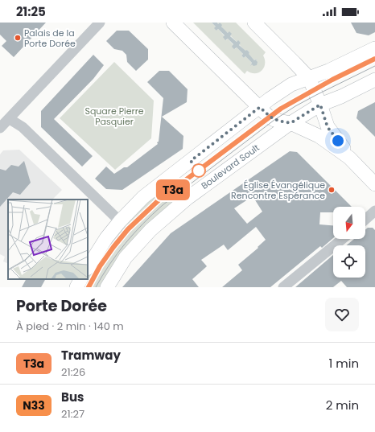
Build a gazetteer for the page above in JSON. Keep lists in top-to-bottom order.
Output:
{
  "streets": {
    "main road": ["Boulevard Soult"]
  },
  "parks": ["Square Pierre Pasquier"],
  "places": ["Palais de la Porte Dorée", "Église Évangélique Rencontre Espérance"],
  "lines": ["tram line T3a"],
  "north": "bottom",
  "page": {
    "status": "21:25",
    "on_map": "T3a",
    "heading": ["Porte Dorée", "À pied · 2 min · 140 m"],
    "list": [
      {
        "mark": "T3a",
        "name": "Tramway",
        "note": "21:26",
        "value": "1 min"
      },
      {
        "mark": "N33",
        "name": "Bus",
        "note": "21:27",
        "value": "2 min"
      }
    ]
  }
}
